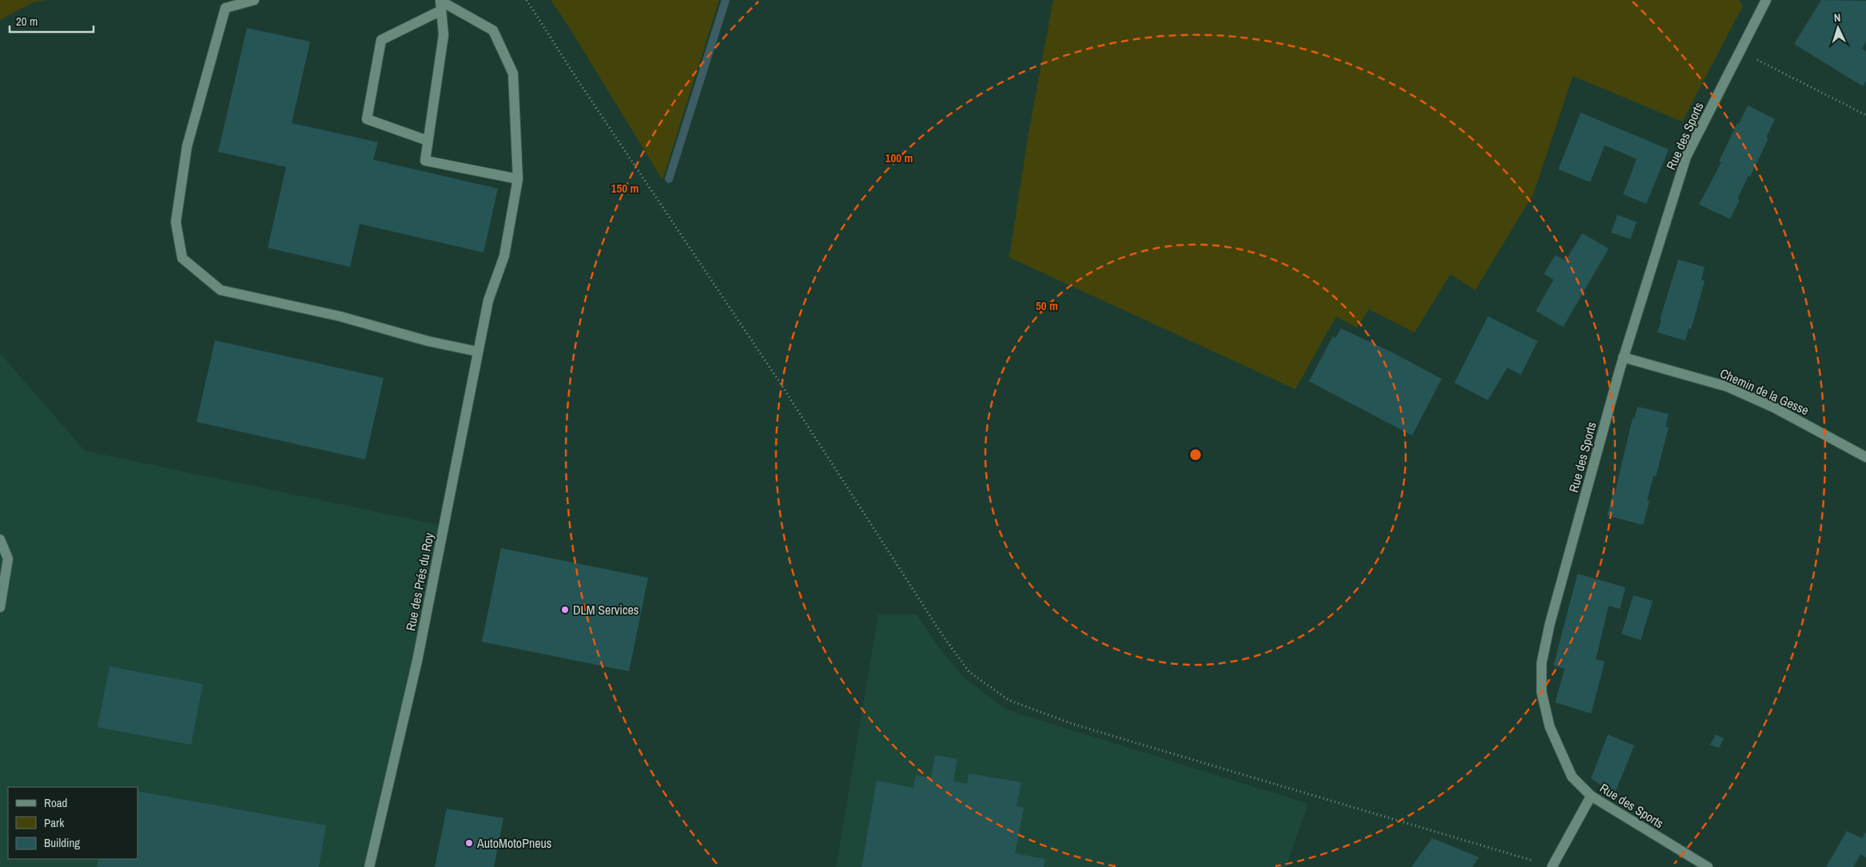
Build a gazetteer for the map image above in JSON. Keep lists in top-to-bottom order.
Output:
{
  "streets": {
    "street": ["Rue des Sports", "Chemin de la Gesse", "Rue des Prés du Roy"]
  },
  "crossings": [
    ["Rue des Sports", "Chemin de la Gesse"]
  ],
  "places": ["DLM Services", "AutoMotoPneus"],
  "legend": ["Road", "Park", "Building"],
  "scale_bar": "20 m",
  "north": "top",
  "rings": ["100 m", "150 m", "50 m"]
}
